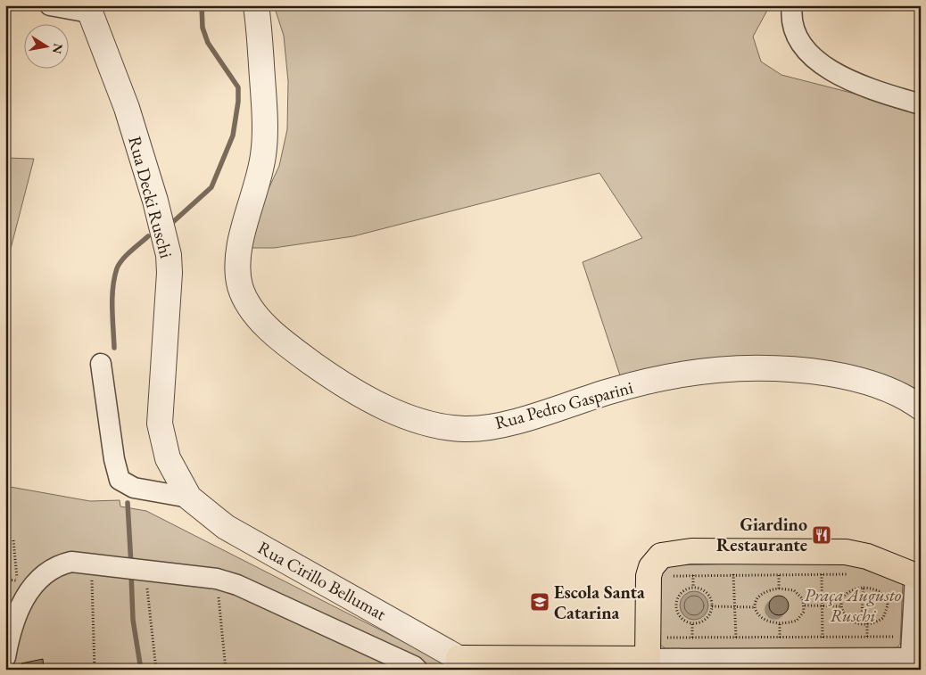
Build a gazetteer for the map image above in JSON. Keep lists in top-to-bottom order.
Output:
{
  "streets": {
    "street": ["Rua Decki Ruschi", "Rua Pedro Gasparini", "Rua Cirillo Bellumat"]
  },
  "crossings": [
    ["Rua Decki Ruschi", "Rua Cirillo Bellumat"]
  ],
  "parks": ["Praça Augusto Ruschi"],
  "places": {
    "restaurant": ["Giardino Restaurante"],
    "school or university": ["Escola Santa Catarina"]
  },
  "north": "right"
}
